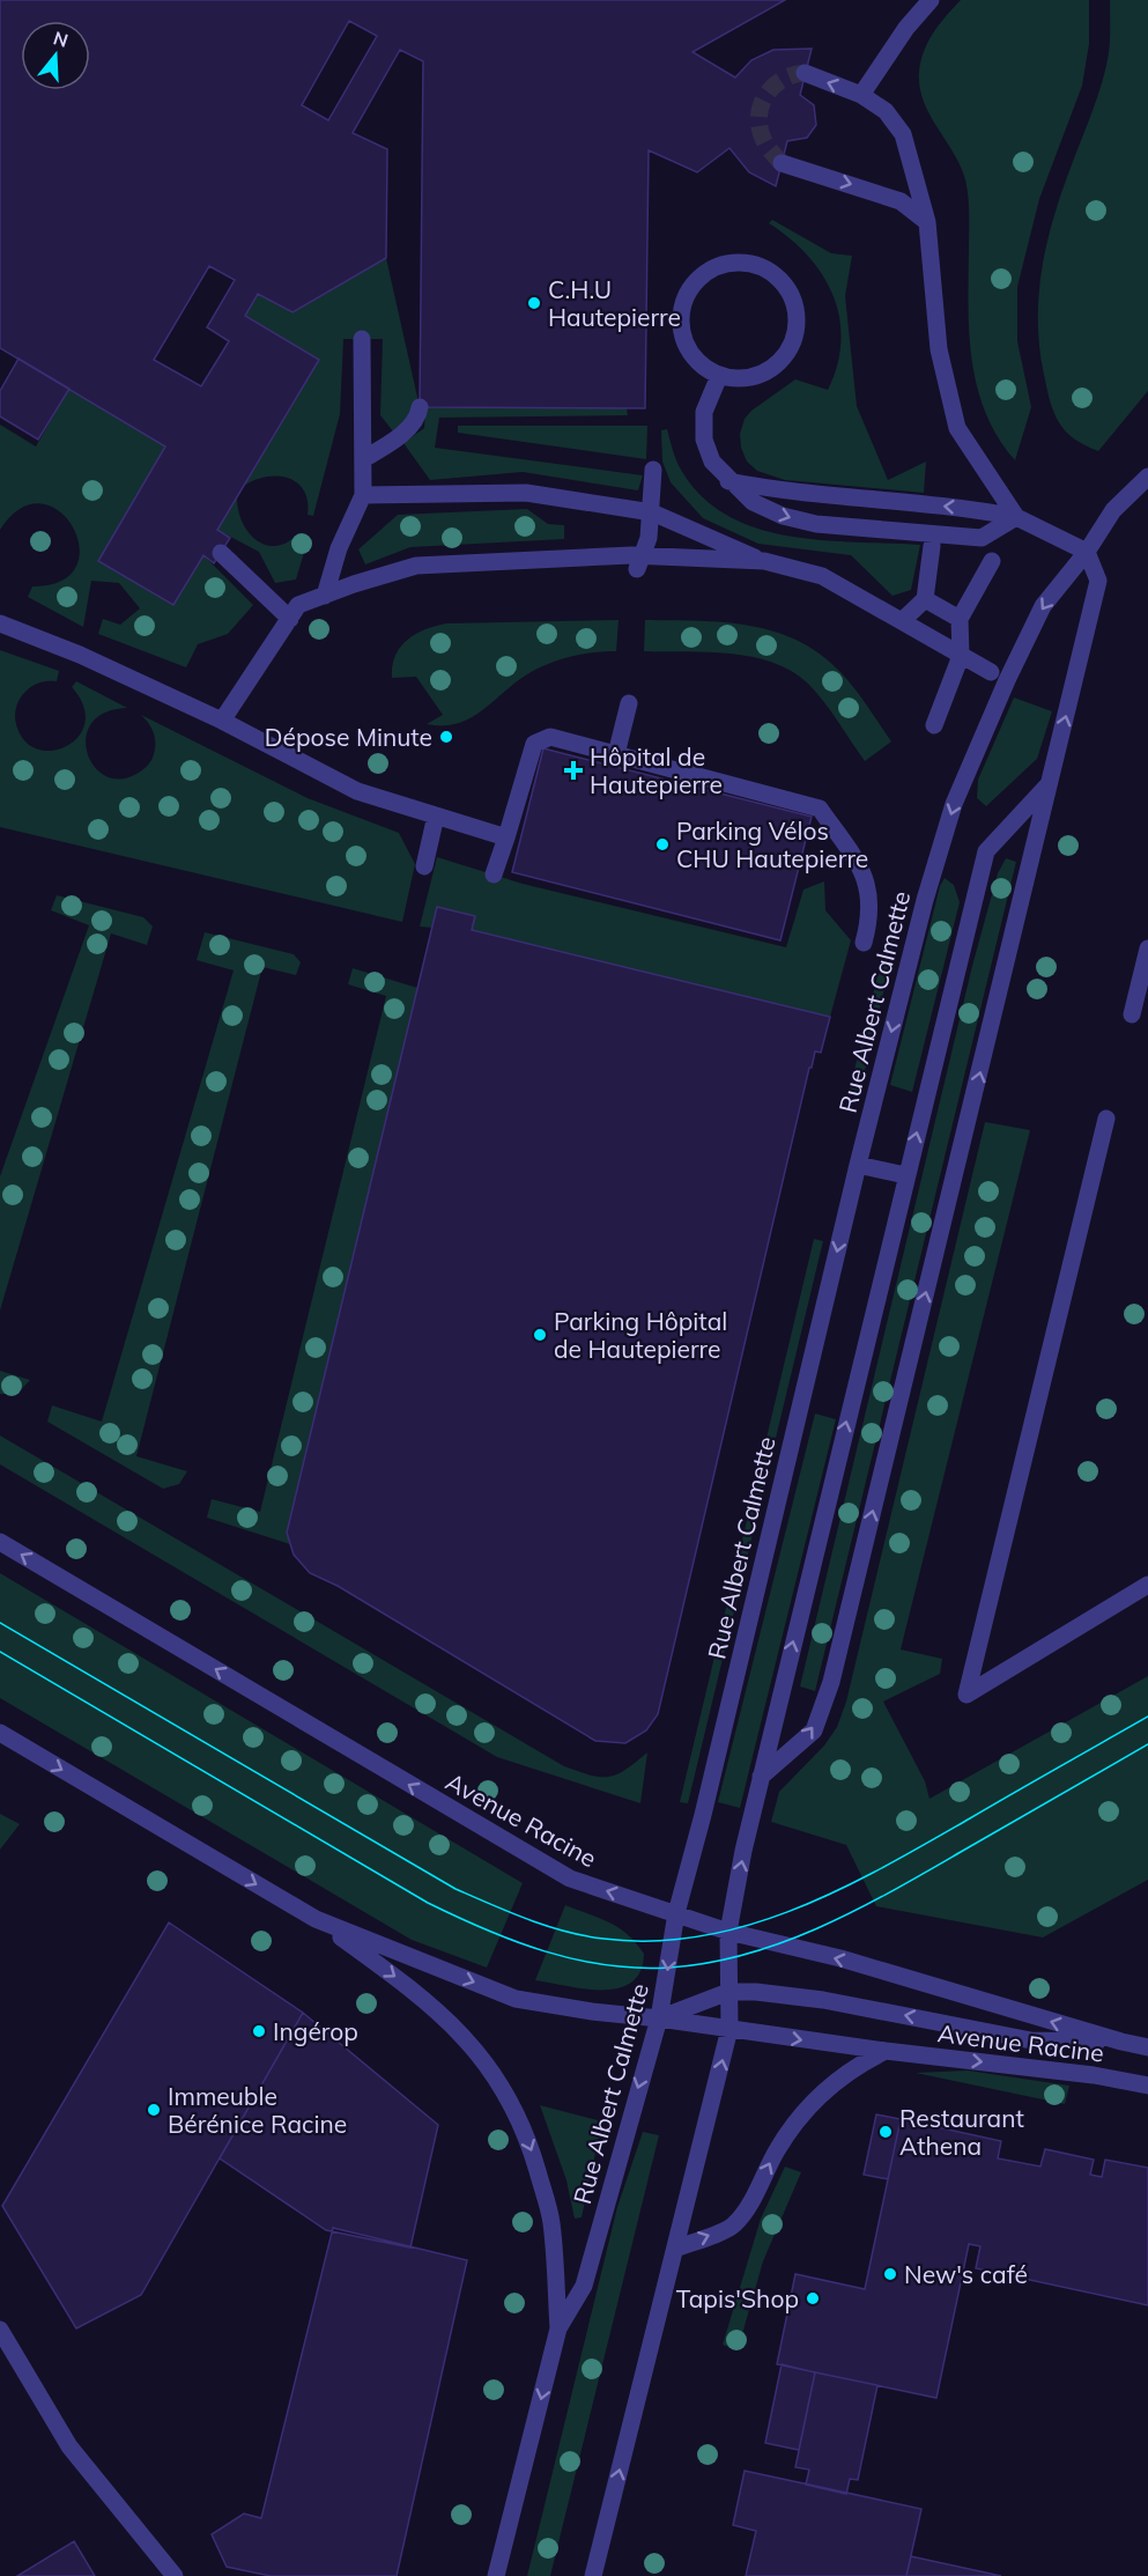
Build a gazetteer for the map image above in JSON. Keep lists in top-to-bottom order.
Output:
{
  "streets": {
    "street": ["Rue Albert Calmette", "Avenue Racine"]
  },
  "crossings": [
    ["Rue Albert Calmette", "Avenue Racine"]
  ],
  "places": {
    "other": [
      "C.H.U Hautepierre",
      "Dépose Minute",
      "Parking Vélos CHU Hautepierre",
      "Parking Hôpital de Hautepierre",
      "Ingérop",
      "Immeuble Bérénice Racine",
      "Restaurant Athena",
      "New's café",
      "Tapis'Shop"
    ],
    "health": ["Hôpital de Hautepierre"]
  },
  "north": "top"
}
